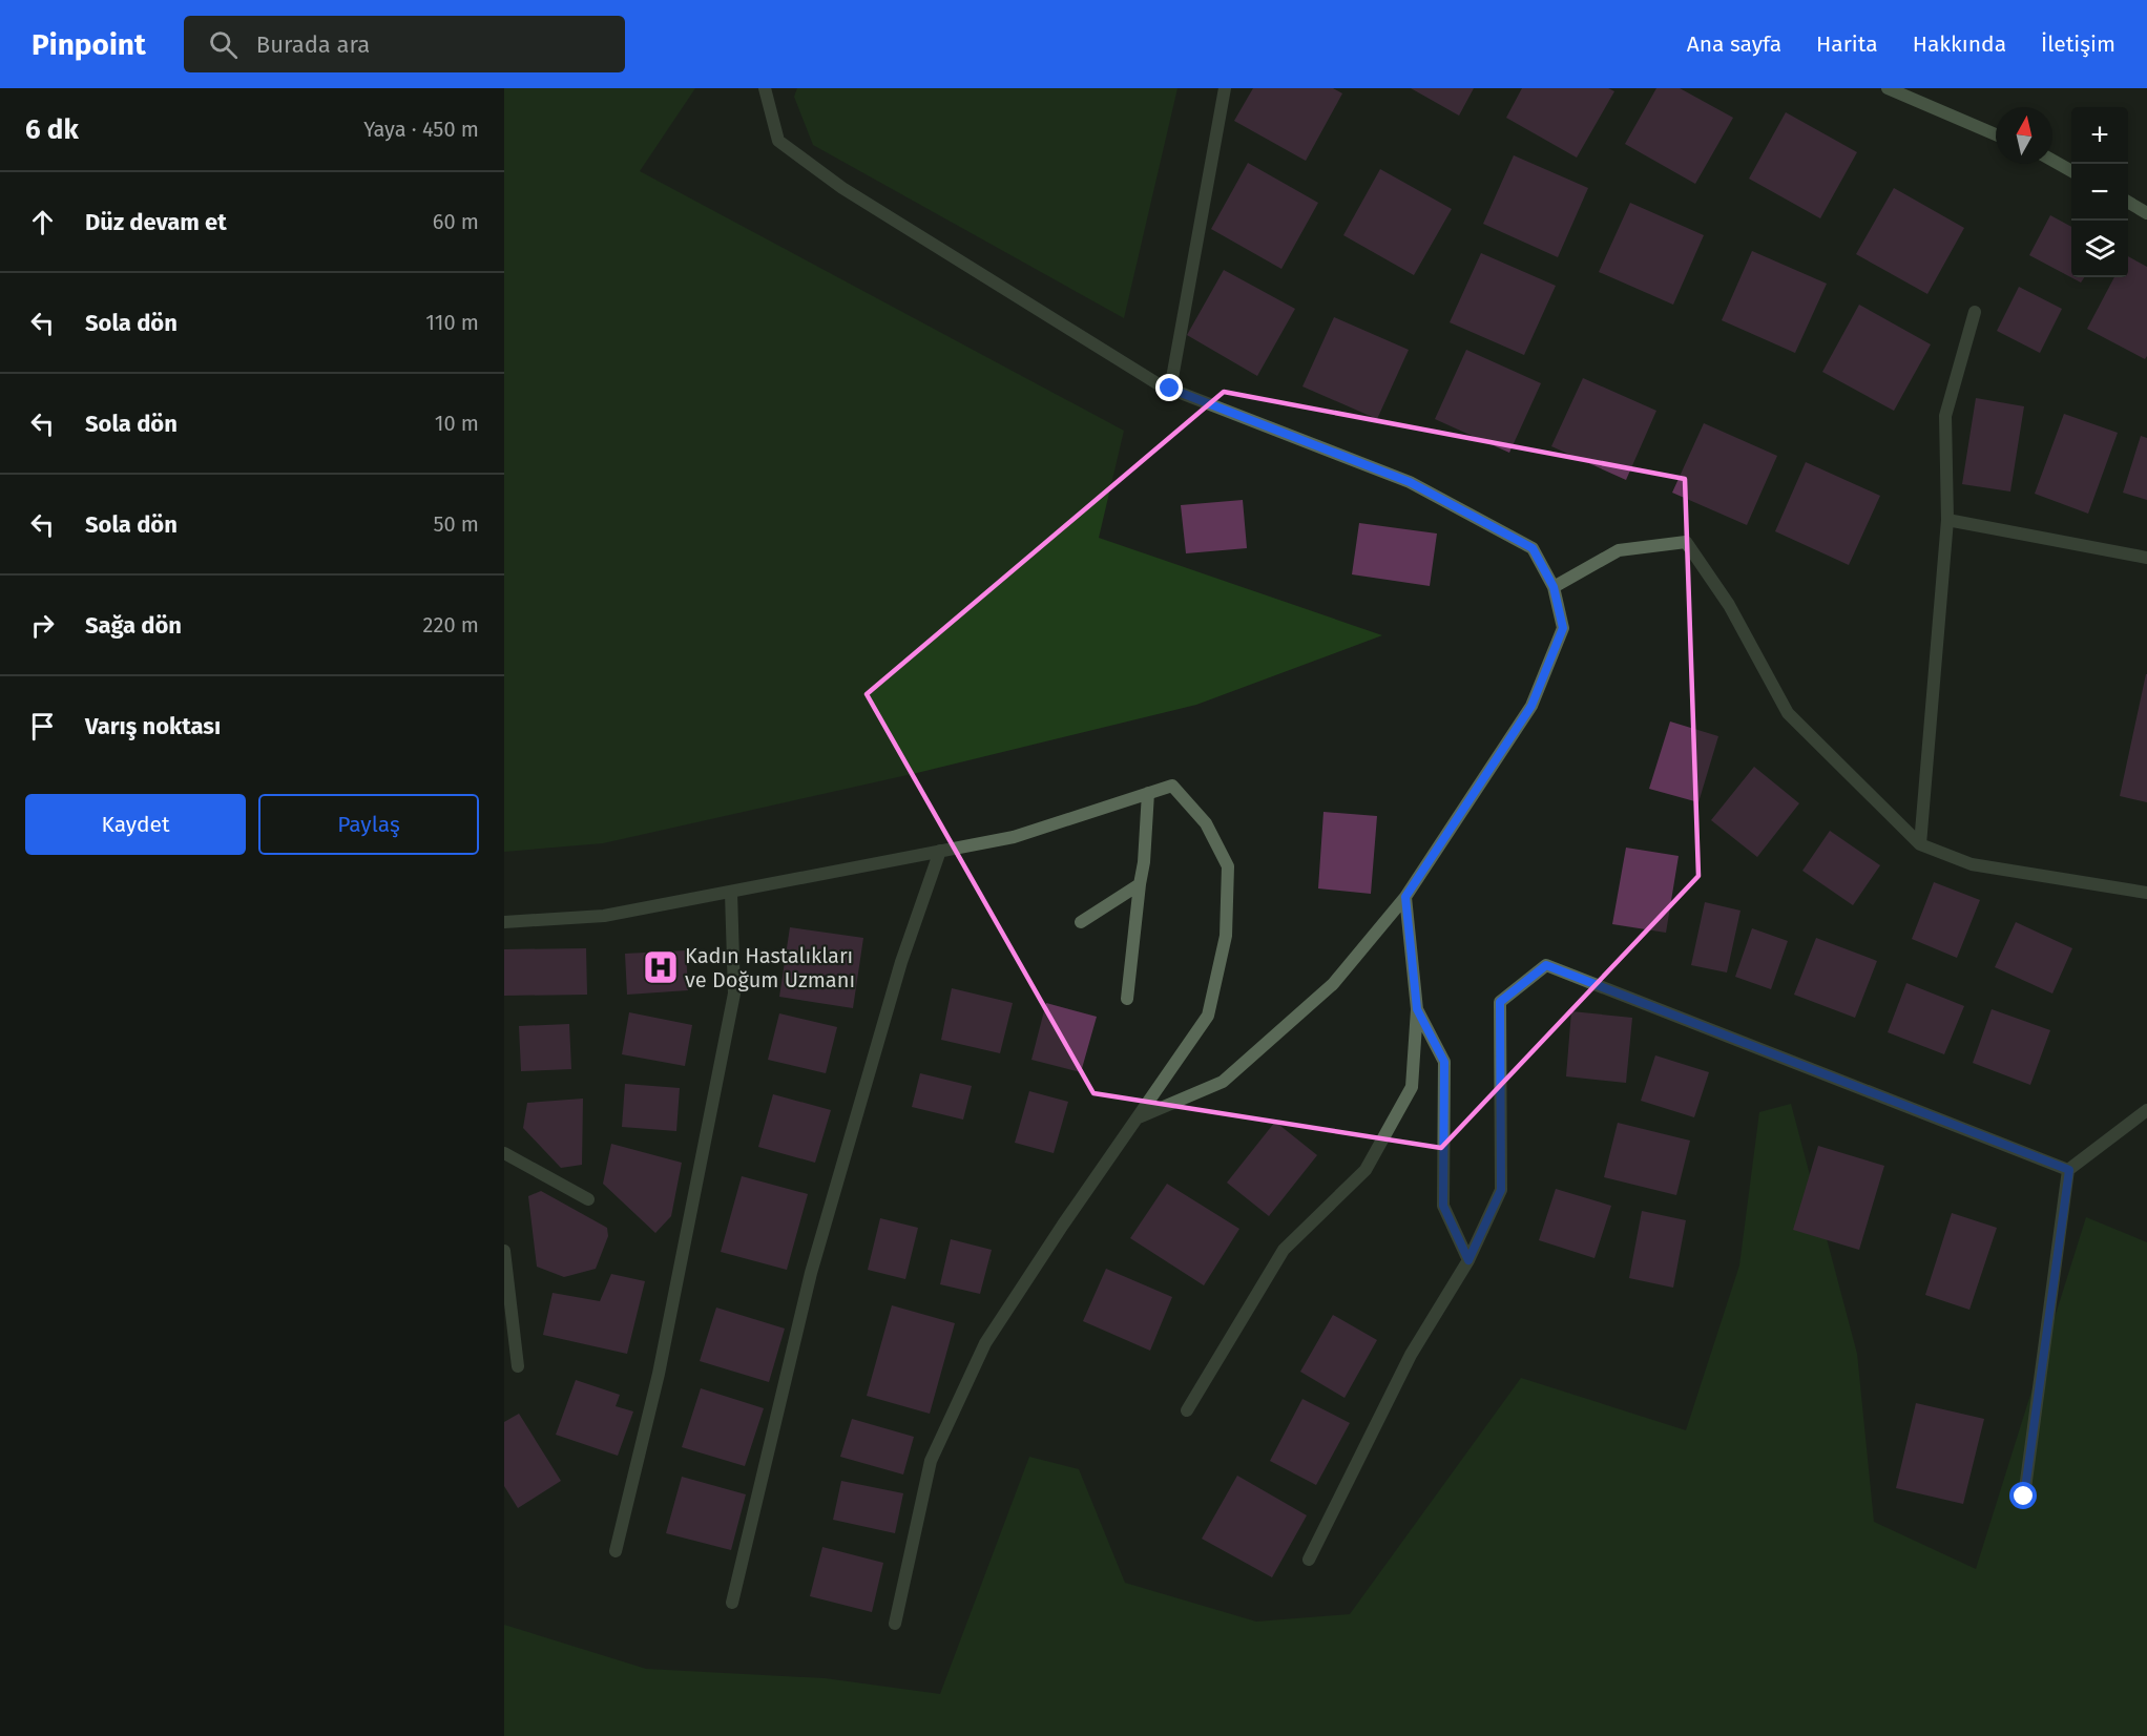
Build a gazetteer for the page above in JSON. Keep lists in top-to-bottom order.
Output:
{
  "places": {
    "hospital": ["Kadın Hastalıkları ve Doğum Uzmanı"]
  },
  "north": "top",
  "page": {
    "header": "Pinpoint",
    "search": "Burada ara",
    "nav": [
      "Ana sayfa",
      "Harita",
      "Hakkında",
      "İletişim"
    ],
    "heading": ["6 dk", "Yaya · 450 m"],
    "map_buttons": ["+", "−"],
    "list": [
      ["Düz devam et", "60 m"],
      ["Sola dön", "110 m"],
      ["Sola dön", "10 m"],
      ["Sola dön", "50 m"],
      ["Sağa dön", "220 m"],
      "Varış noktası"
    ],
    "buttons": ["Kaydet", "Paylaş"]
  }
}
